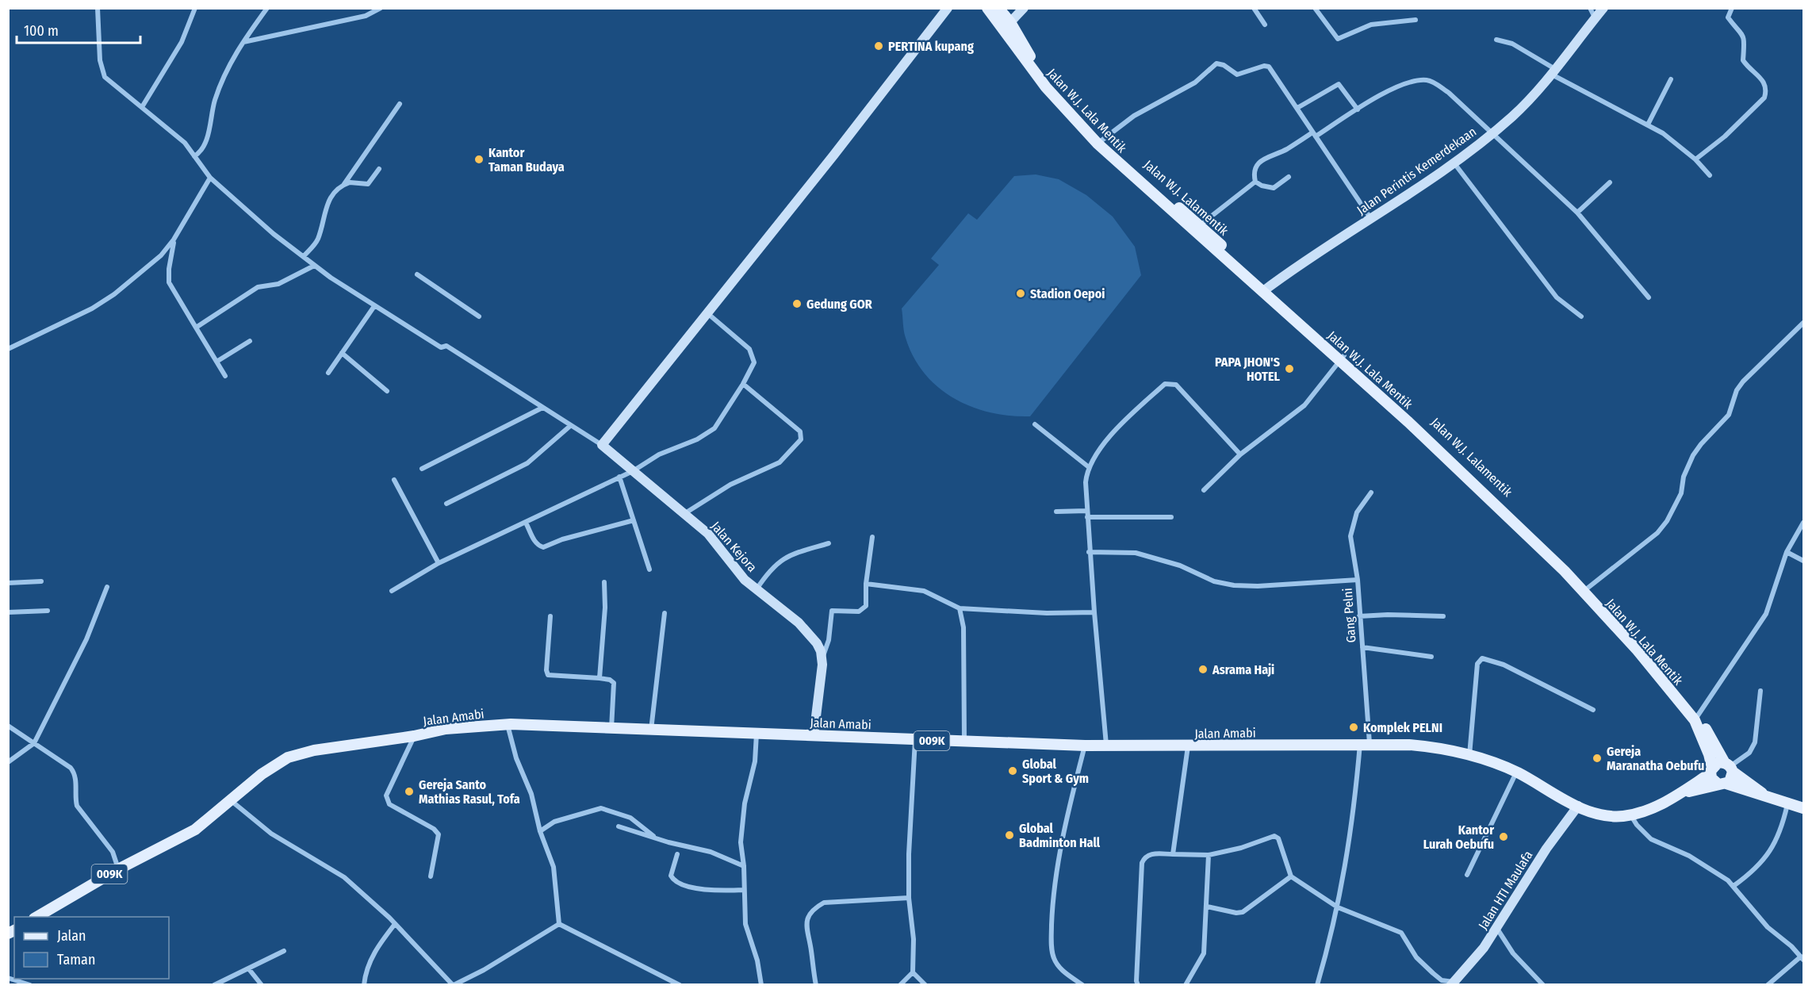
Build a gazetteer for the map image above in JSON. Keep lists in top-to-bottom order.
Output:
{
  "streets": {
    "main road": [
      "Jalan W.J. Lala Mentik",
      "Jalan W.J. Lalamentik",
      "Jalan Amabi",
      "009K"
    ],
    "street": [
      "Jalan Perintis Kemerdekaan",
      "Jalan Kejora",
      "Gang Pelni",
      "Jalan HTI Maulafa"
    ]
  },
  "crossings": [
    ["Jalan W.J. Lala Mentik", "Jalan Perintis Kemerdekaan"],
    ["Jalan W.J. Lala Mentik", "Jalan W.J. Lalamentik"],
    ["Jalan W.J. Lala Mentik", "Jalan Amabi"],
    ["Jalan W.J. Lalamentik", "Jalan Amabi"],
    ["Gang Pelni", "Jalan Amabi"],
    ["Jalan Amabi", "Jalan HTI Maulafa"]
  ],
  "places": [
    "PERTINA kupang",
    "Kantor Taman Budaya",
    "Stadion Oepoi",
    "Gedung GOR",
    "PAPA JHON'S HOTEL",
    "Asrama Haji",
    "Komplek PELNI",
    "Gereja Maranatha Oebufu",
    "Global Sport & Gym",
    "Gereja Santo Mathias Rasul, Tofa",
    "Global Badminton Hall",
    "Kantor Lurah Oebufu"
  ],
  "legend": ["Jalan", "Taman"],
  "scale_bar": "100 m"
}
